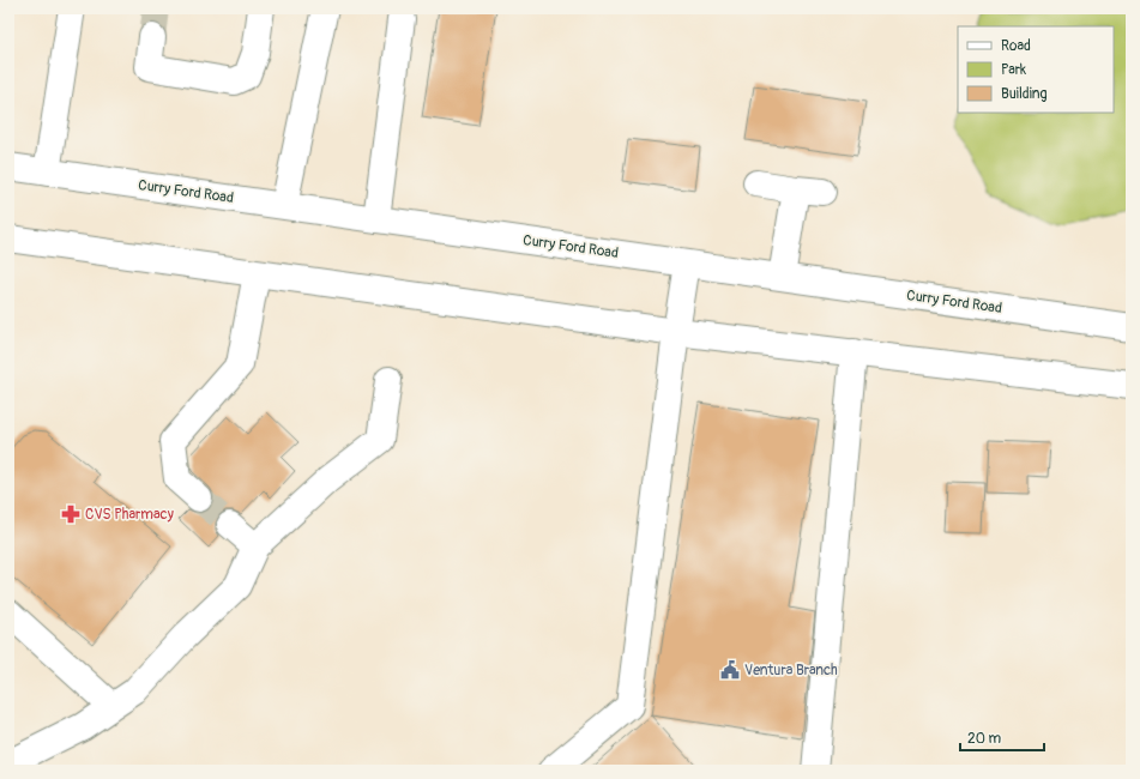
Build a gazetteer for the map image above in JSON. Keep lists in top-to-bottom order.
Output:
{
  "streets": {
    "street": ["Curry Ford Road"]
  },
  "places": {
    "pharmacy": ["CVS Pharmacy"],
    "public building": ["Ventura Branch"]
  },
  "legend": ["Road", "Park", "Building"],
  "scale_bar": "20 m"
}
